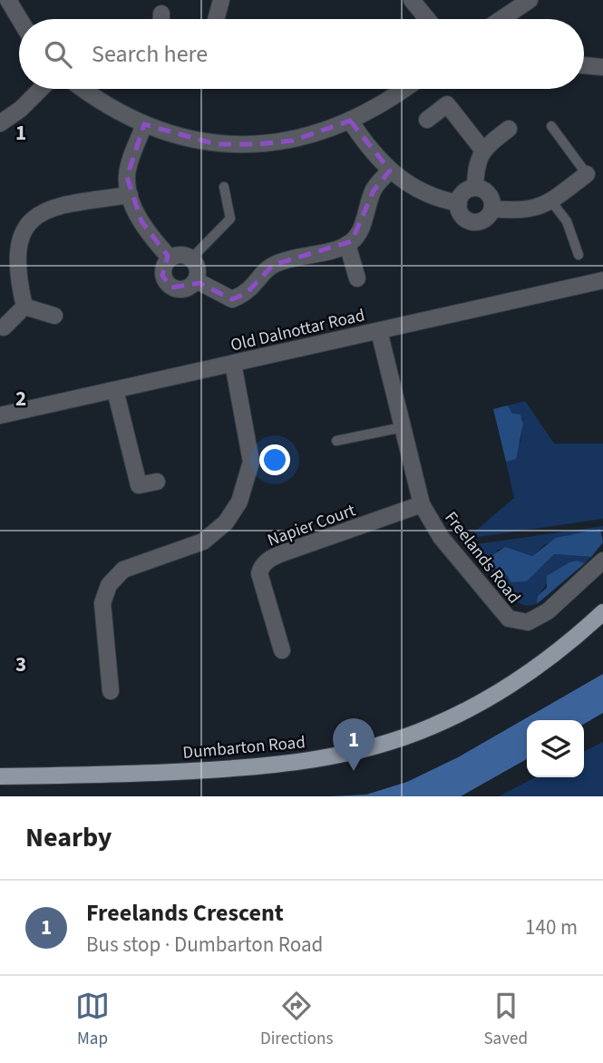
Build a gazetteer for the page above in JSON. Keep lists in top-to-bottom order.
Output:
{
  "streets": {
    "main road": ["Dumbarton Road"],
    "street": ["Old Dalnottar Road", "Napier Court", "Freelands Road"]
  },
  "crossings": [
    ["Old Dalnottar Road", "Freelands Road"],
    ["Napier Court", "Freelands Road"]
  ],
  "page": {
    "search": "Search here",
    "pins": "1",
    "heading": "Nearby",
    "list": [
      {
        "mark": "1",
        "name": "Freelands Crescent",
        "note": "Bus stop · Dumbarton Road",
        "value": "140 m"
      }
    ],
    "nav": ["Map", "Directions", "Saved"]
  },
  "grid": {
    "rows": ["1", "2", "3"]
  }
}
